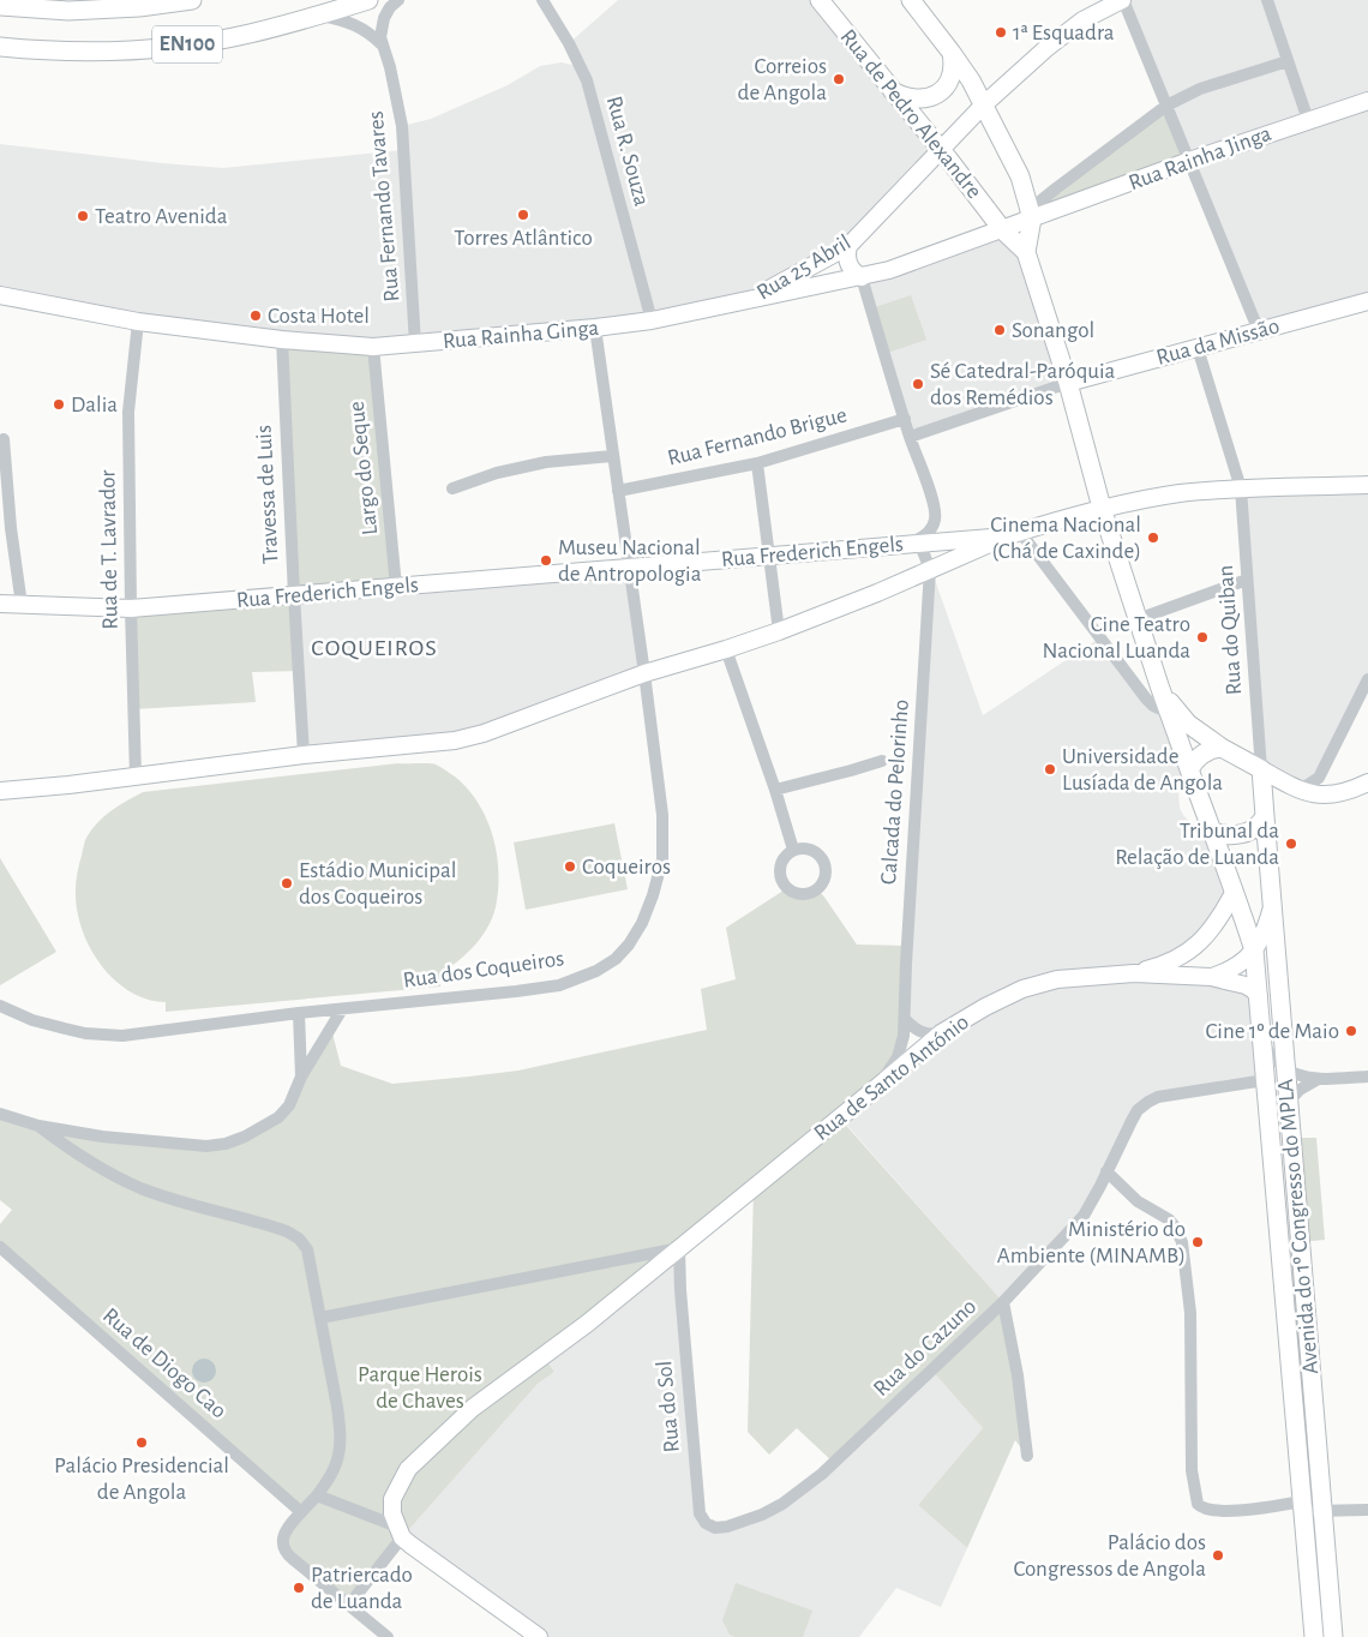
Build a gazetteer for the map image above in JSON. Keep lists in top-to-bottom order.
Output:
{
  "streets": {
    "main road": ["EN100", "Rua de Pedro Alexandre", "Avenida do 1º Congresso do MPLA"],
    "street": [
      "Rua R. Souza",
      "Rua Rainha Jinga",
      "Rua Fernando Tavares",
      "Rua 25 Abril",
      "Rua Rainha Ginga",
      "Rua da Missão",
      "Rua Fernando Brigue",
      "Largo do Seque",
      "Travessa de Luis",
      "Rua de T. Lavrador",
      "Rua Frederich Engels",
      "Rua do Quiban",
      "Calcada do Pelorinho",
      "Rua dos Coqueiros",
      "Rua de Santo António",
      "Rua do Cazuno",
      "Rua de Diogo Cao",
      "Rua do Sol"
    ]
  },
  "crossings": [
    ["Rua de Pedro Alexandre", "Rua 25 Abril"],
    ["Rua de Pedro Alexandre", "Rua Rainha Ginga"],
    ["Rua R. Souza", "Rua Rainha Ginga"],
    ["Rua Rainha Jinga", "Rua Rainha Ginga"],
    ["Rua Fernando Tavares", "Rua Rainha Ginga"],
    ["Rua 25 Abril", "Rua Rainha Ginga"],
    ["Rua Rainha Ginga", "Largo do Seque"],
    ["Rua Rainha Ginga", "Travessa de Luis"],
    ["Rua Rainha Ginga", "Rua de T. Lavrador"],
    ["Rua Rainha Ginga", "Rua dos Coqueiros"],
    ["Rua da Missão", "Rua do Quiban"],
    ["Rua Fernando Brigue", "Rua dos Coqueiros"],
    ["Largo do Seque", "Rua Frederich Engels"],
    ["Travessa de Luis", "Rua Frederich Engels"],
    ["Rua de T. Lavrador", "Rua Frederich Engels"],
    ["Rua Frederich Engels", "Rua do Quiban"],
    ["Rua Frederich Engels", "Rua dos Coqueiros"],
    ["Rua do Quiban", "Avenida do 1º Congresso do MPLA"],
    ["Calcada do Pelorinho", "Rua de Santo António"],
    ["Rua de Santo António", "Avenida do 1º Congresso do MPLA"],
    ["Rua de Santo António", "Rua do Sol"],
    ["Avenida do 1º Congresso do MPLA", "Rua do Cazuno"],
    ["Rua do Cazuno", "Rua do Sol"]
  ],
  "districts": ["COQUEIROS"],
  "parks": ["Parque Herois de Chaves"],
  "places": [
    "1ª Esquadra",
    "Correios de Angola",
    "Torres Atlântico",
    "Teatro Avenida",
    "Costa Hotel",
    "Sonangol",
    "Sé Catedral-Paróquia dos Remédios",
    "Dalia",
    "Cinema Nacional (Chá de Caxinde)",
    "Museu Nacional de Antropologia",
    "Cine Teatro Nacional Luanda",
    "Universidade Lusíada de Angola",
    "Tribunal da Relação de Luanda",
    "Coqueiros",
    "Estádio Municipal dos Coqueiros",
    "Cine 1º de Maio",
    "Ministério do Ambiente (MINAMB)",
    "Palácio Presidencial de Angola",
    "Palácio dos Congressos de Angola",
    "Patriercado de Luanda"
  ]
}
